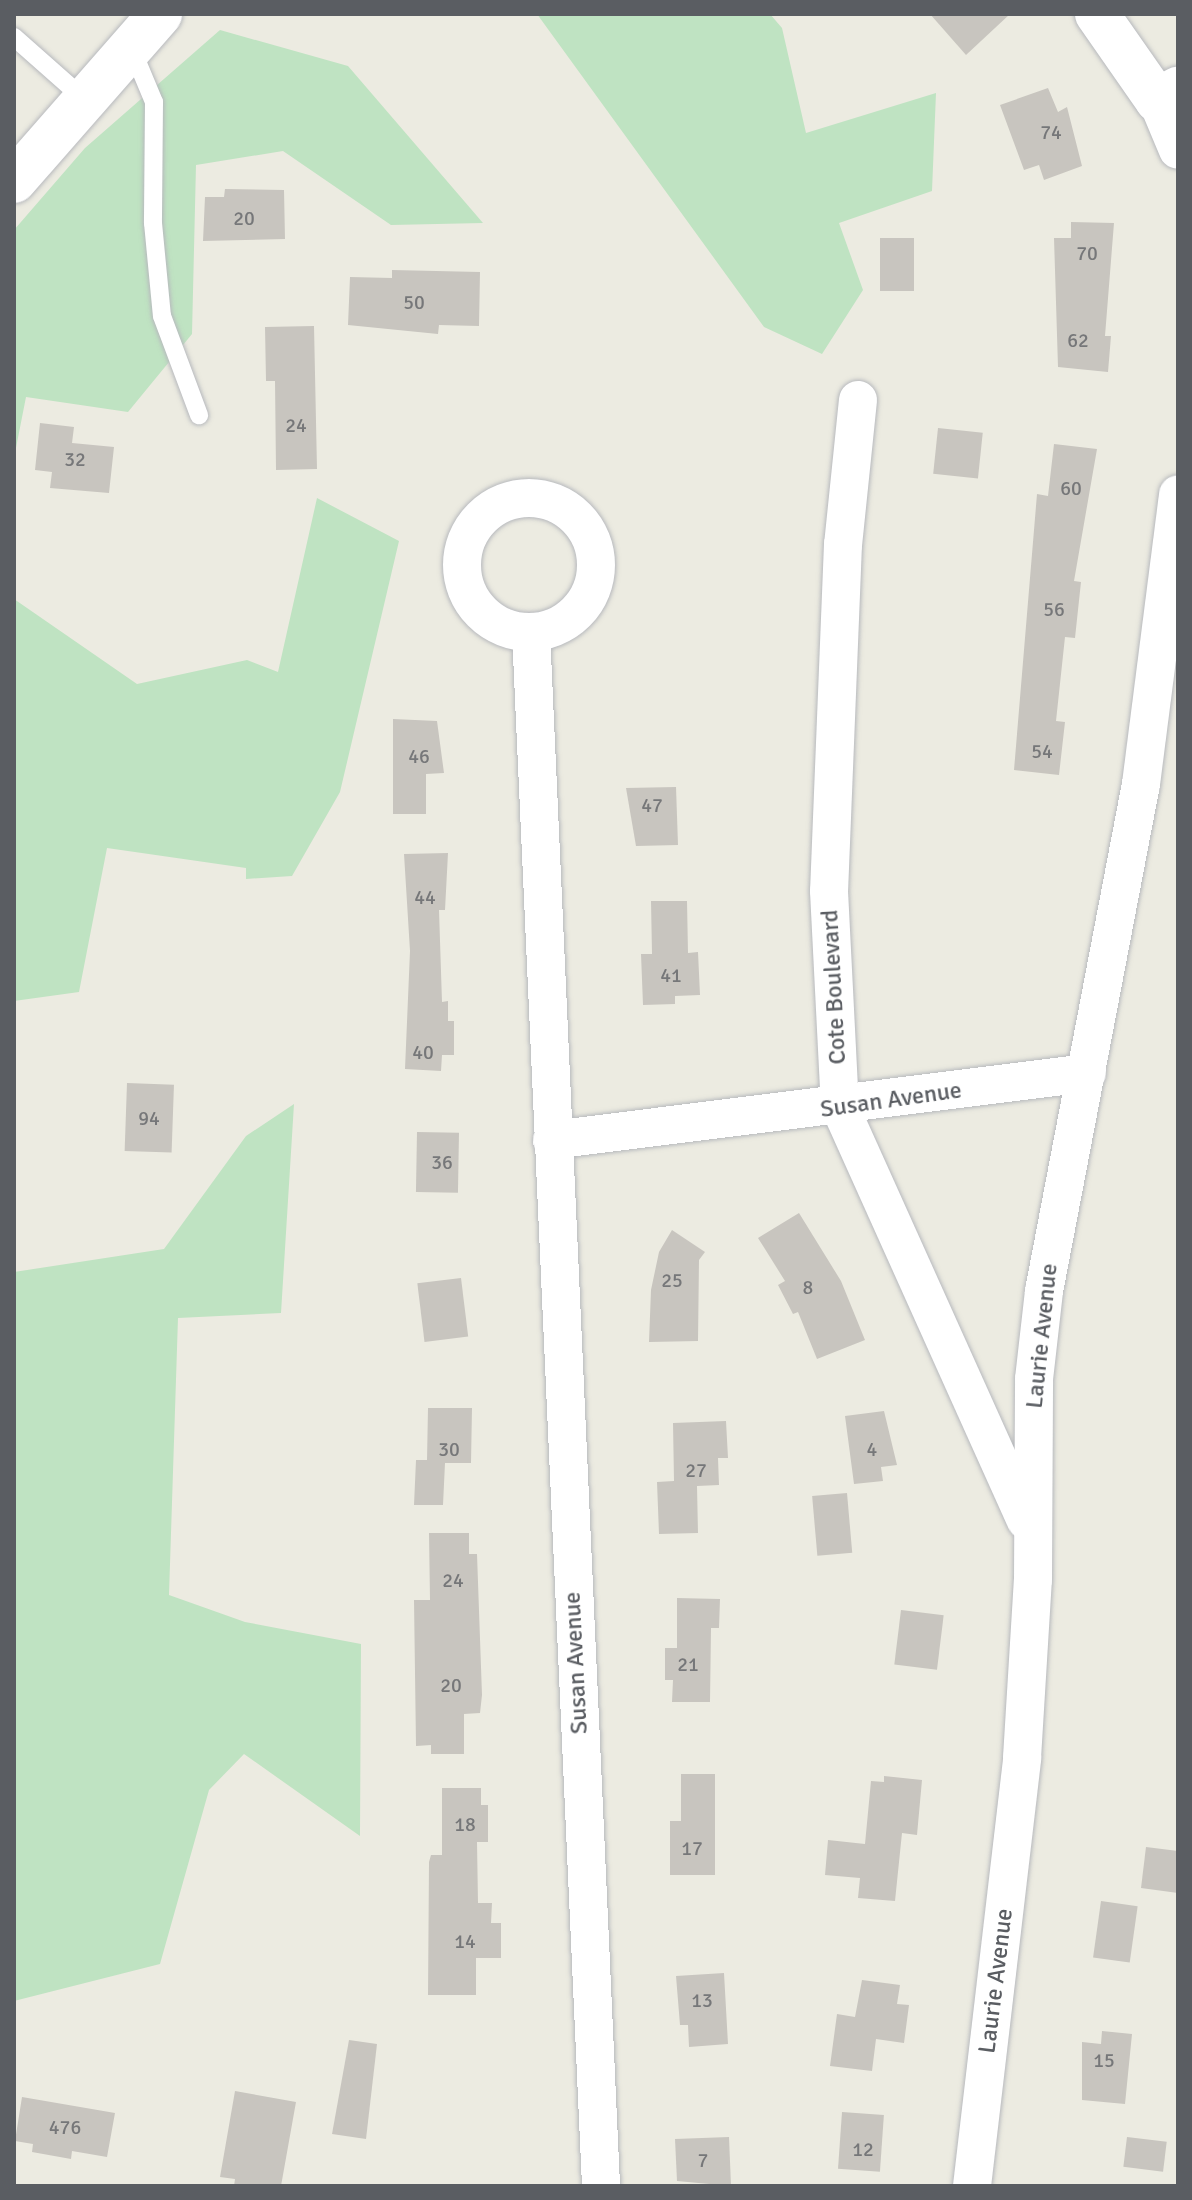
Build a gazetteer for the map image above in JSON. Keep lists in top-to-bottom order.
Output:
{
  "streets": {
    "street": ["Cote Boulevard", "Susan Avenue", "Laurie Avenue"]
  },
  "crossings": [
    ["Cote Boulevard", "Susan Avenue"],
    ["Cote Boulevard", "Laurie Avenue"],
    ["Susan Avenue", "Laurie Avenue"]
  ],
  "house_numbers": [
    "74",
    "20",
    "70",
    "50",
    "62",
    "24",
    "32",
    "60",
    "56",
    "54",
    "46",
    "47",
    "44",
    "41",
    "40",
    "94",
    "36",
    "25",
    "8",
    "30",
    "4",
    "27",
    "24",
    "21",
    "20",
    "18",
    "17",
    "14",
    "13",
    "15",
    "476",
    "12",
    "7"
  ]
}
